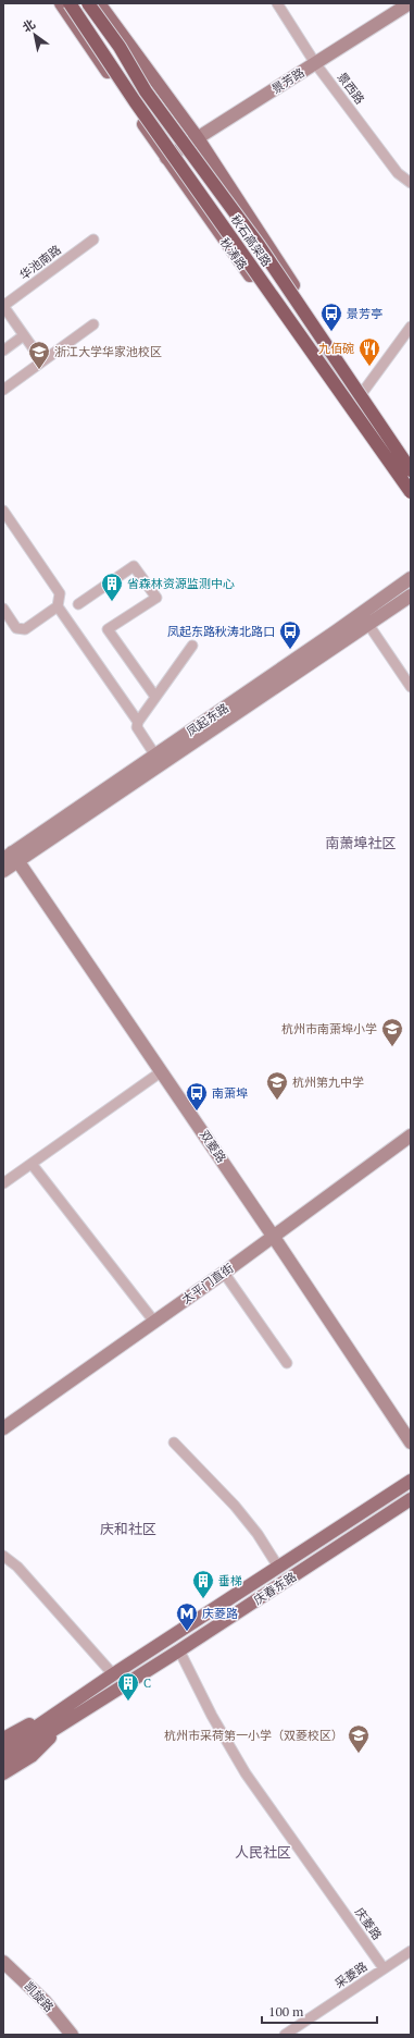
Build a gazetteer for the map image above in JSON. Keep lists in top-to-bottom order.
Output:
{
  "streets": {
    "highway": ["秋石高架路"],
    "main road": ["秋涛路", "庆春东路"],
    "street": [
      "景芳路",
      "景西路",
      "华池南路",
      "凤起东路",
      "双菱路",
      "太平门直街",
      "庆菱路",
      "采菱路",
      "凯旋路"
    ]
  },
  "crossings": [
    ["景芳路", "景西路"],
    ["景芳路", "秋涛路"],
    ["凤起东路", "双菱路"],
    ["双菱路", "太平门直街"],
    ["庆春东路", "庆菱路"],
    ["庆菱路", "采菱路"]
  ],
  "districts": ["南萧埠社区", "庆和社区", "人民社区"],
  "places": {
    "bus stop": ["景芳亭", "凤起东路秋涛北路口", "南萧埠"],
    "restaurant": ["九佰碗"],
    "school or university": [
      "浙江大学华家池校区",
      "杭州市南萧埠小学",
      "杭州第九中学",
      "杭州市采荷第一小学（双菱校区）"
    ],
    "building": ["省森林资源监测中心", "垂梯", "C"],
    "metro station": ["庆菱路"]
  },
  "scale_bar": "100 m",
  "north": "top left"
}
